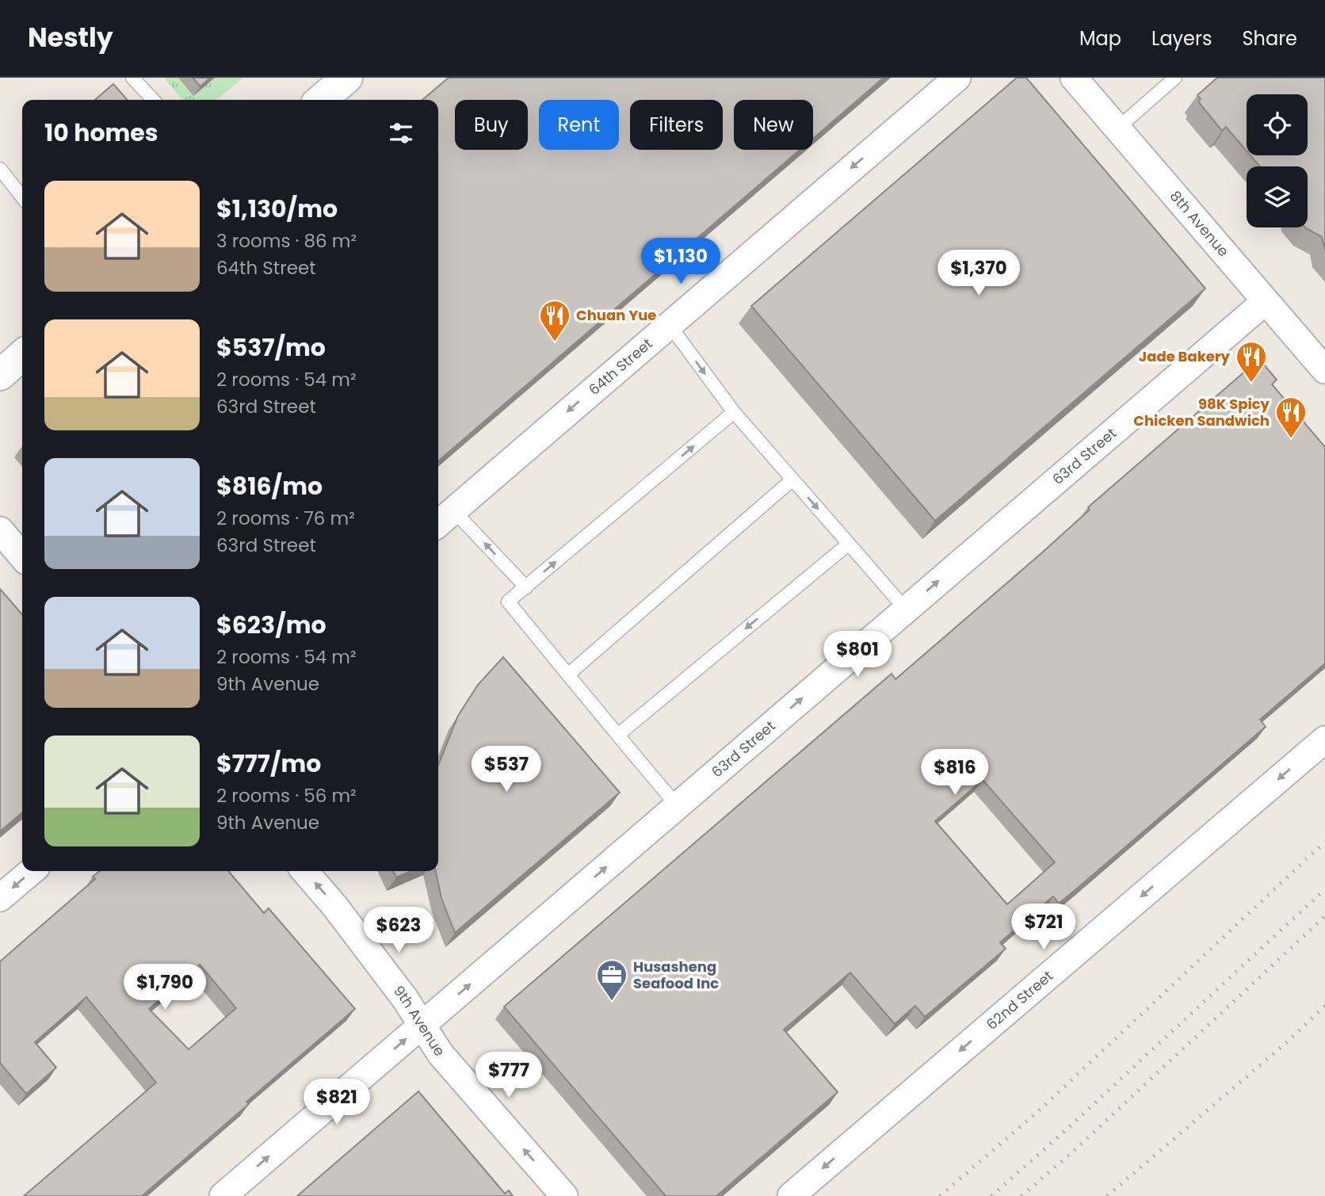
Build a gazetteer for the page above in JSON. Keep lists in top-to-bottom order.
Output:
{
  "streets": {
    "street": [
      "8th Avenue",
      "64th Street",
      "63rd Street",
      "62nd Street",
      "9th Avenue"
    ]
  },
  "crossings": [
    ["8th Avenue", "63rd Street"],
    ["63rd Street", "9th Avenue"]
  ],
  "one_way": [
    "64th Street",
    "63rd Street",
    "62nd Street",
    "9th Avenue"
  ],
  "places": {
    "restaurant": ["Chuan Yue", "Jade Bakery", "98K Spicy Chicken Sandwich"],
    "office": ["Husasheng Seafood Inc"]
  },
  "page": {
    "header": "Nestly",
    "nav": ["Map", "Layers", "Share"],
    "chip": [
      "Buy",
      "Rent",
      "Filters",
      "New"
    ],
    "heading": "10 homes",
    "list": [
      {
        "name": "$1,130/mo",
        "note": "3 rooms · 86 m² · 64th Street"
      },
      {
        "name": "$537/mo",
        "note": "2 rooms · 54 m² · 63rd Street"
      },
      {
        "name": "$816/mo",
        "note": "2 rooms · 76 m² · 63rd Street"
      },
      {
        "name": "$623/mo",
        "note": "2 rooms · 54 m² · 9th Avenue"
      },
      {
        "name": "$777/mo",
        "note": "2 rooms · 56 m² · 9th Avenue"
      }
    ],
    "price": [
      "$1,130",
      "$1,370",
      "$801",
      "$537",
      "$816",
      "$721",
      "$623",
      "$1,790",
      "$777",
      "$821"
    ]
  }
}
